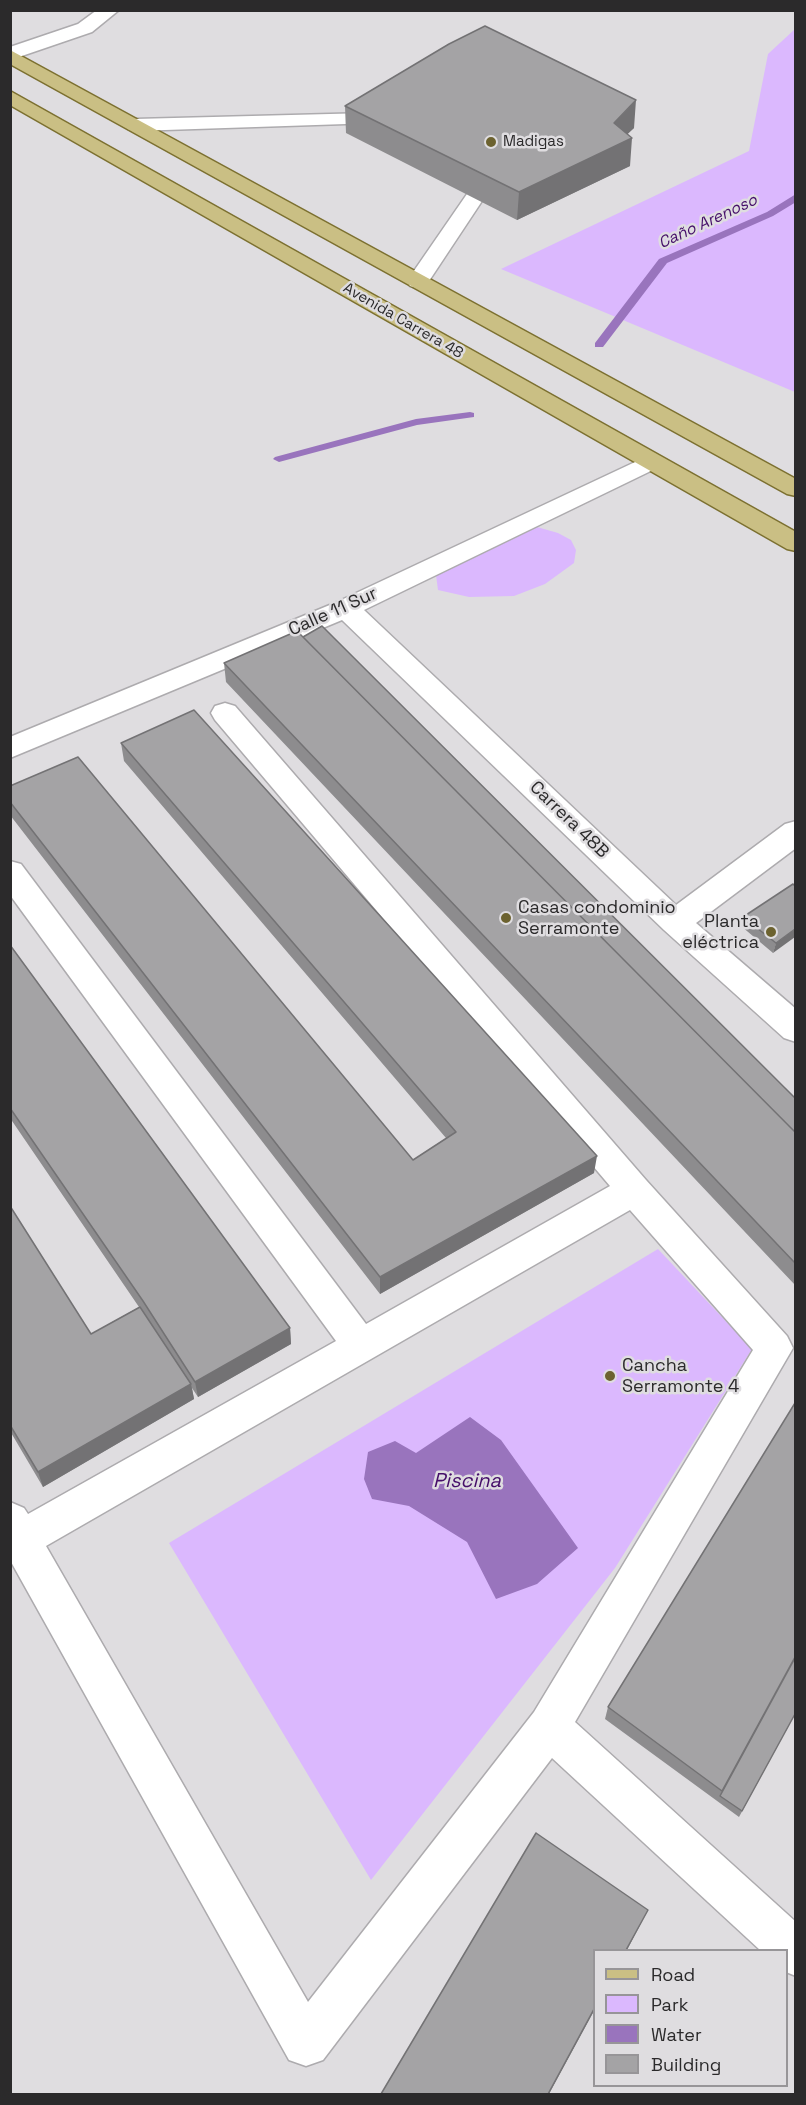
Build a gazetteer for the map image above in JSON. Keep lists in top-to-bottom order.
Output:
{
  "streets": {
    "main road": ["Avenida Carrera 48"],
    "street": ["Calle 11 Sur", "Carrera 48B"]
  },
  "crossings": [
    ["Avenida Carrera 48", "Calle 11 Sur"],
    ["Calle 11 Sur", "Carrera 48B"]
  ],
  "water": ["Caño Arenoso", "Piscina"],
  "places": [
    "Madigas",
    "Casas condominio Serramonte",
    "Planta eléctrica",
    "Cancha Serramonte 4"
  ],
  "legend": [
    "Road",
    "Park",
    "Water",
    "Building"
  ]
}
